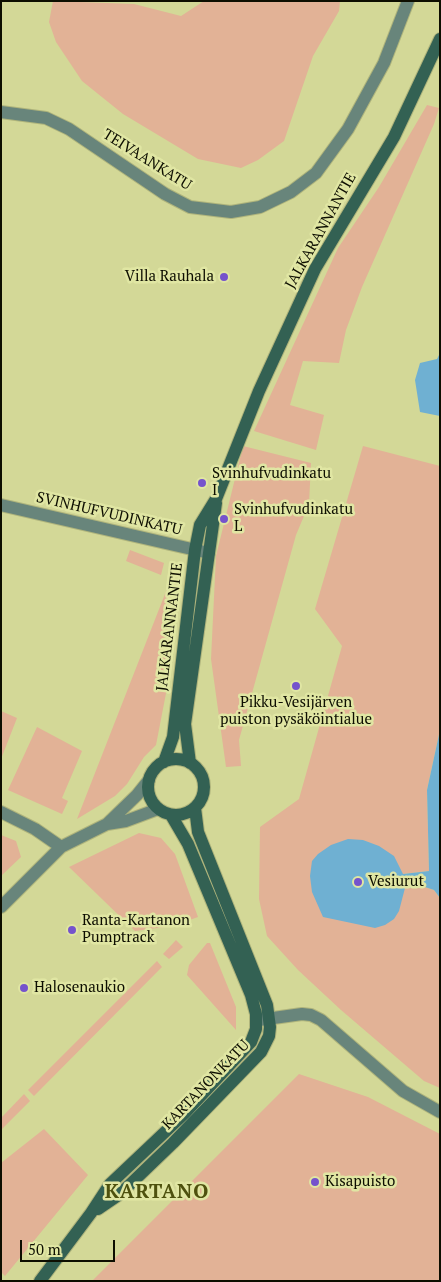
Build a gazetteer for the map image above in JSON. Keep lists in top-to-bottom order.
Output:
{
  "streets": {
    "main road": ["JALKARANNANTIE", "KARTANONKATU"],
    "street": ["TEIVAANKATU", "SVINHUFVUDINKATU"]
  },
  "crossings": [
    ["JALKARANNANTIE", "SVINHUFVUDINKATU"],
    ["JALKARANNANTIE", "KARTANONKATU"]
  ],
  "districts": ["KARTANO"],
  "places": [
    "Villa Rauhala",
    "Svinhufvudinkatu I",
    "Svinhufvudinkatu L",
    "Pikku-Vesijärven puiston pysäköintialue",
    "Vesiurut",
    "Ranta-Kartanon Pumptrack",
    "Halosenaukio",
    "Kisapuisto"
  ],
  "scale_bar": "50 m"
}
